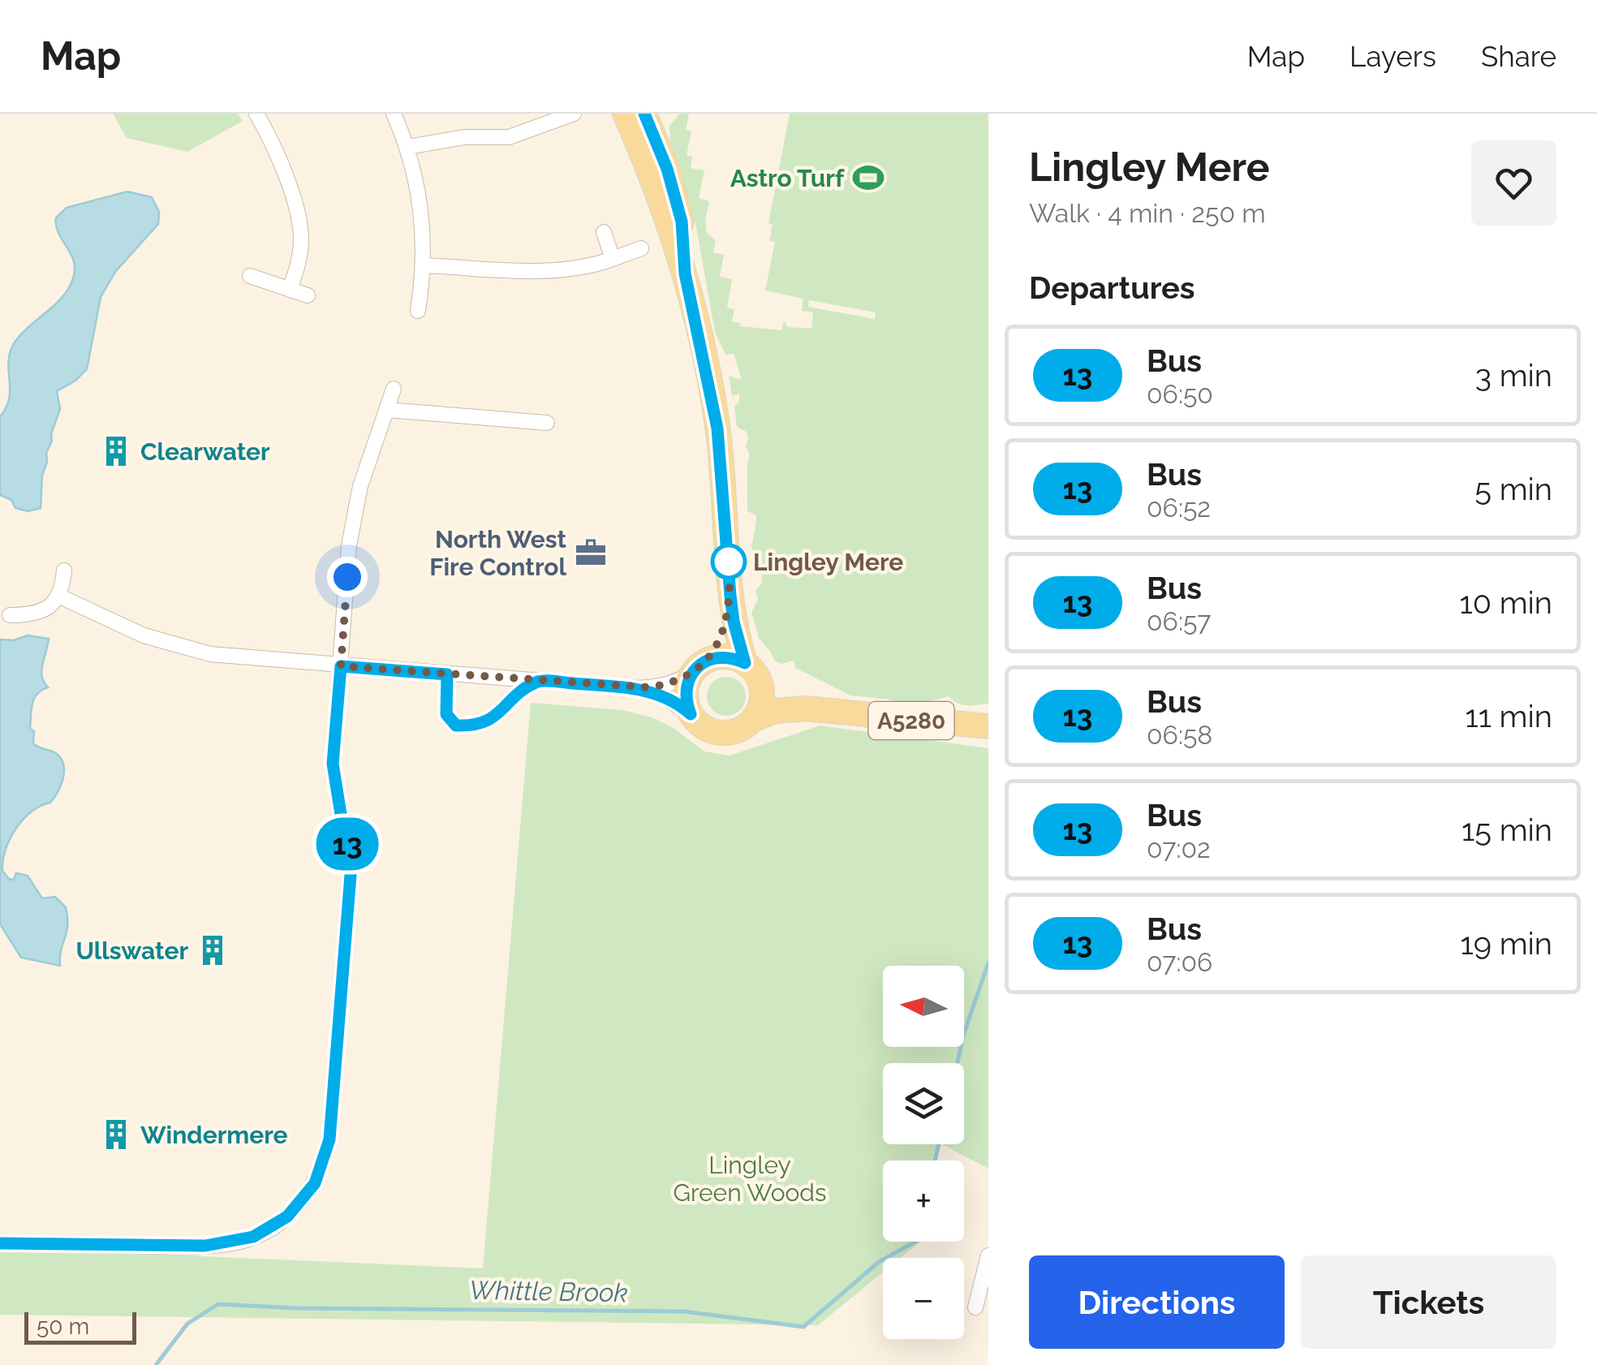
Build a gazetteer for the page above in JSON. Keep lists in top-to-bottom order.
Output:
{
  "streets": {
    "main road": ["A5280"]
  },
  "water": ["Whittle Brook"],
  "parks": ["Lingley Green Woods"],
  "places": {
    "sports": ["Astro Turf"],
    "building": ["Clearwater", "Ullswater", "Windermere"],
    "office": ["North West Fire Control"],
    "other": ["Lingley Mere"]
  },
  "lines": ["bus line 13"],
  "scale_bar": "50 m",
  "north": "left",
  "page": {
    "header": "Map",
    "nav": ["Map", "Layers", "Share"],
    "on_map": "13",
    "heading": [
      ["Lingley Mere", "Walk · 4 min · 250 m"],
      "Departures"
    ],
    "list": [
      {
        "mark": "13",
        "name": "Bus",
        "note": "06:50",
        "value": "3 min"
      },
      {
        "mark": "13",
        "name": "Bus",
        "note": "06:52",
        "value": "5 min"
      },
      {
        "mark": "13",
        "name": "Bus",
        "note": "06:57",
        "value": "10 min"
      },
      {
        "mark": "13",
        "name": "Bus",
        "note": "06:58",
        "value": "11 min"
      },
      {
        "mark": "13",
        "name": "Bus",
        "note": "07:02",
        "value": "15 min"
      },
      {
        "mark": "13",
        "name": "Bus",
        "note": "07:06",
        "value": "19 min"
      }
    ],
    "map_buttons": ["+", "−"],
    "buttons": ["Directions", "Tickets"],
    "scale": "50 m"
  }
}
